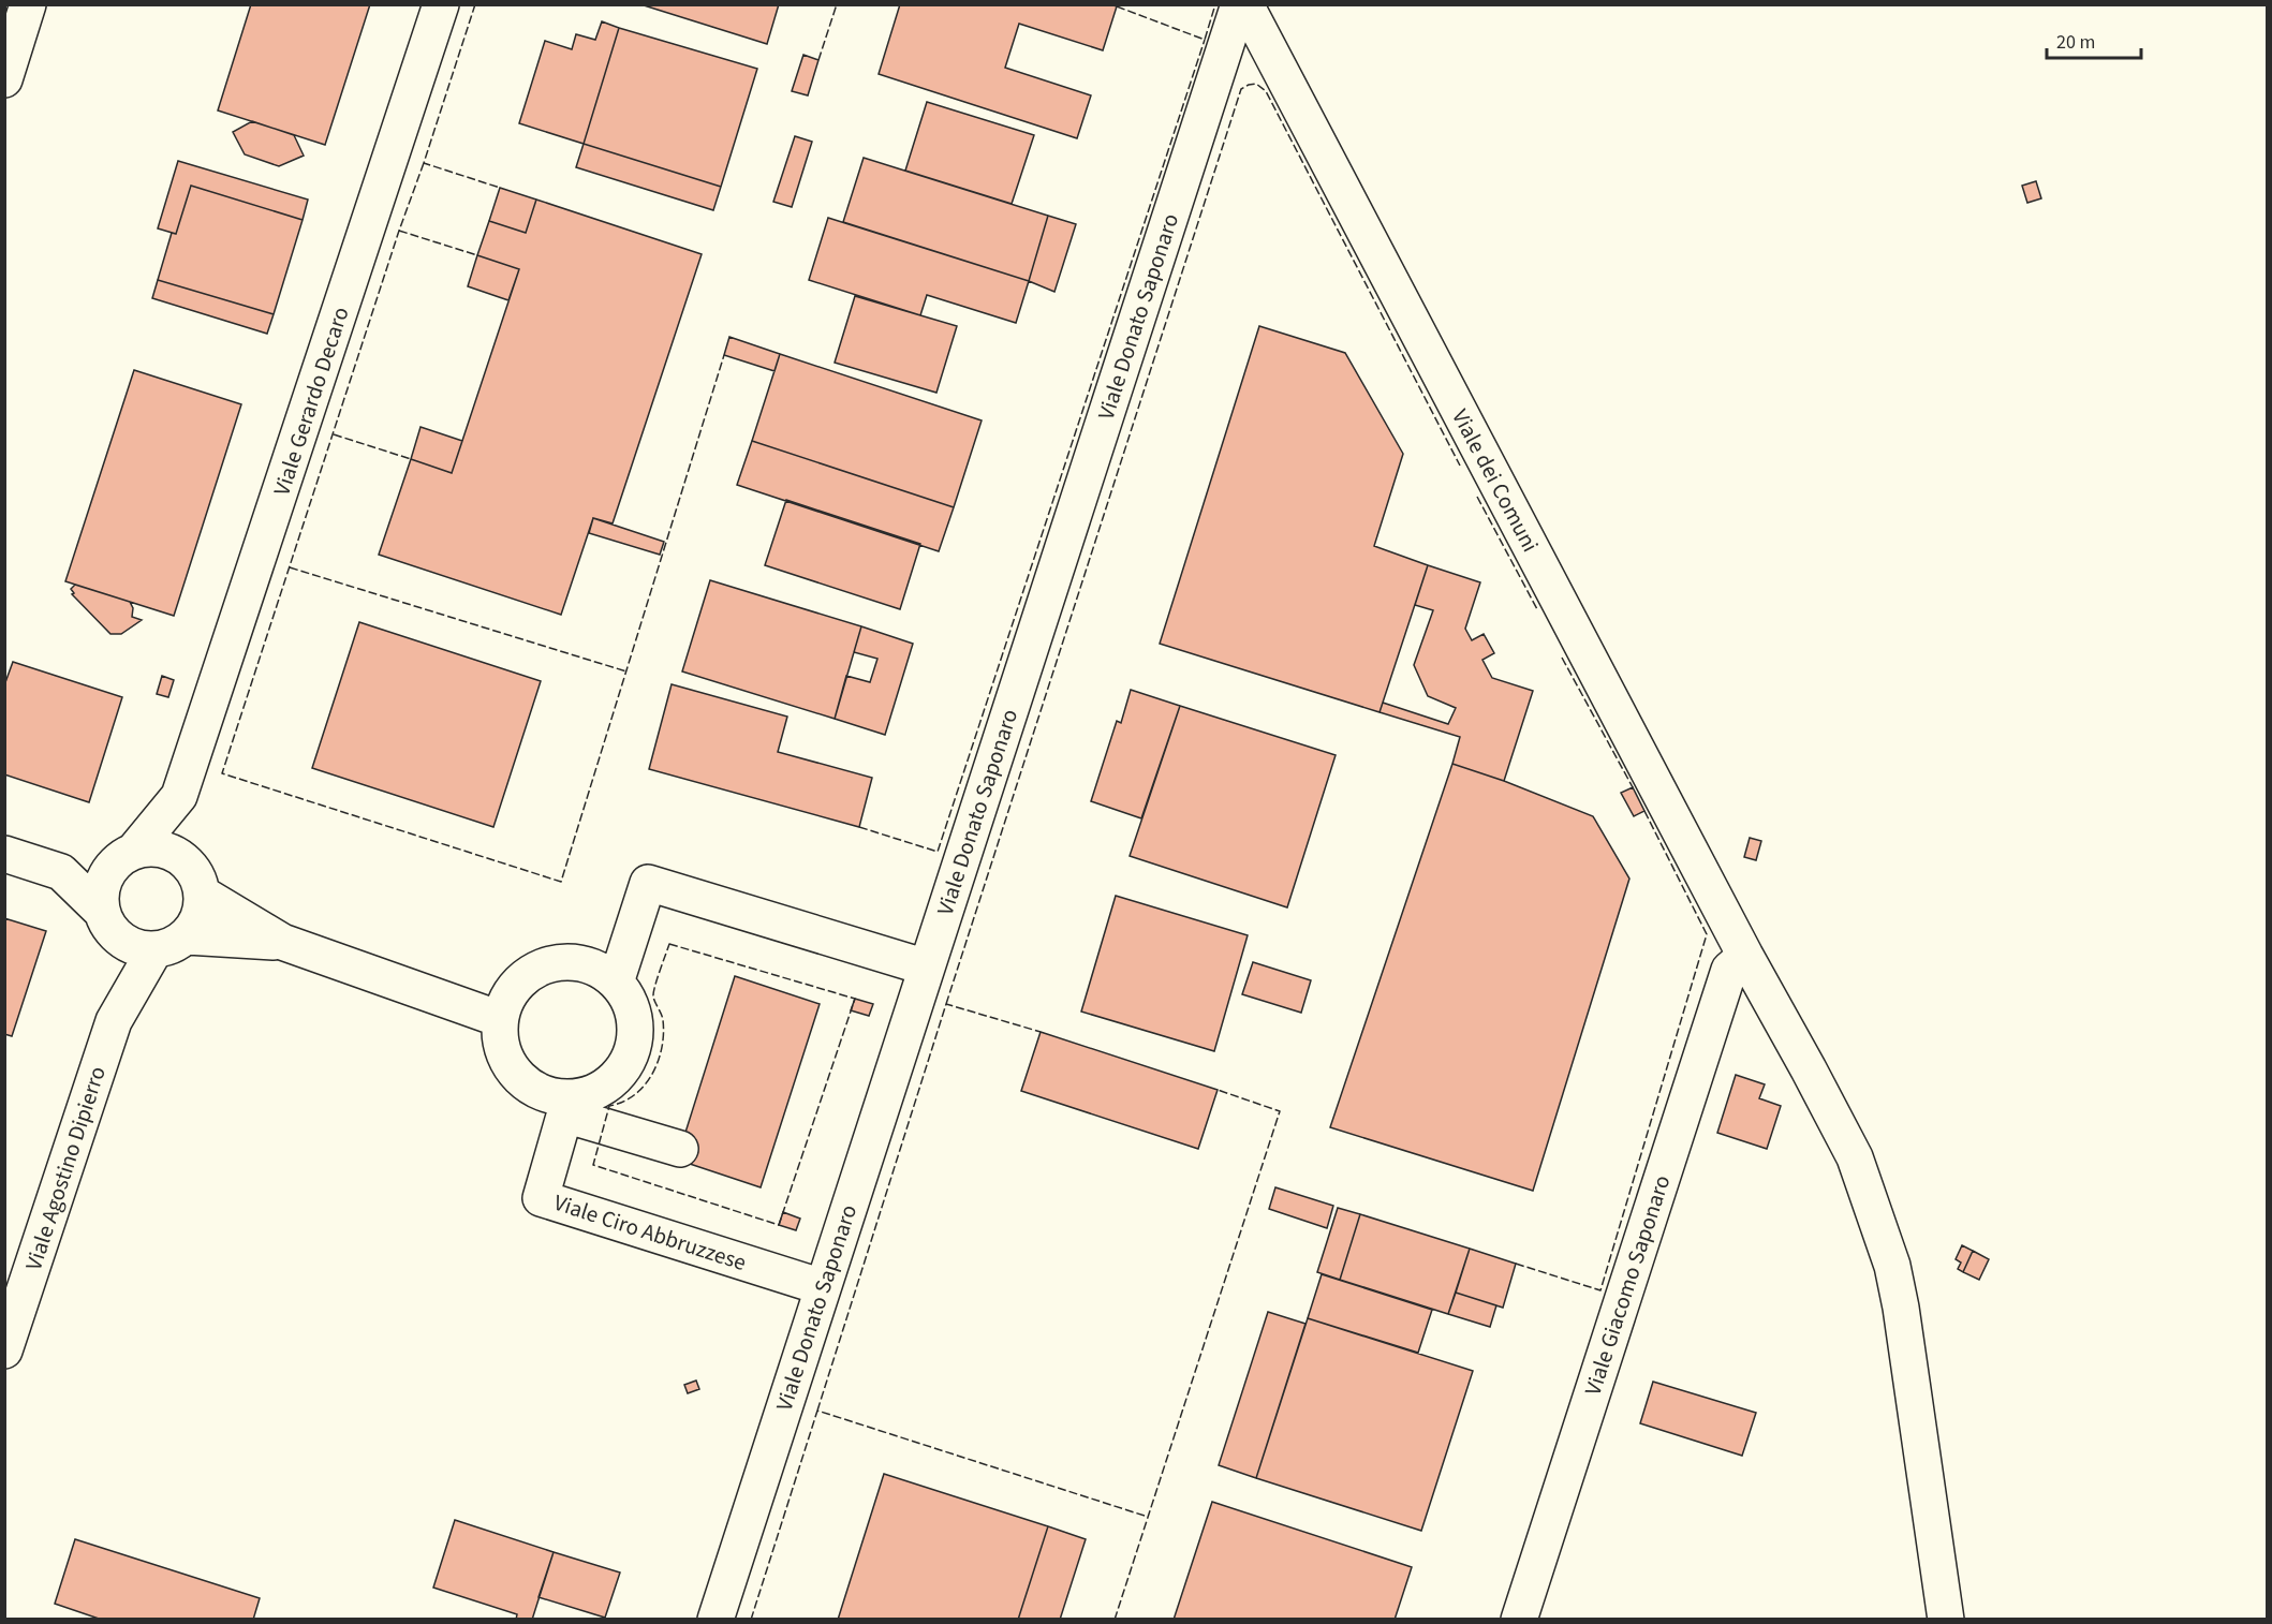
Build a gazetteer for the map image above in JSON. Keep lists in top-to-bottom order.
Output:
{
  "streets": {
    "street": [
      "Viale Donato Saponaro",
      "Viale Gerardo Decaro",
      "Viale dei Comuni",
      "Viale Agostino Dipierro",
      "Viale Ciro Abbruzzese",
      "Viale Giacomo Saponaro"
    ]
  },
  "crossings": [
    ["Viale Donato Saponaro", "Viale Ciro Abbruzzese"],
    ["Viale dei Comuni", "Viale Giacomo Saponaro"]
  ],
  "scale_bar": "20 m"
}
